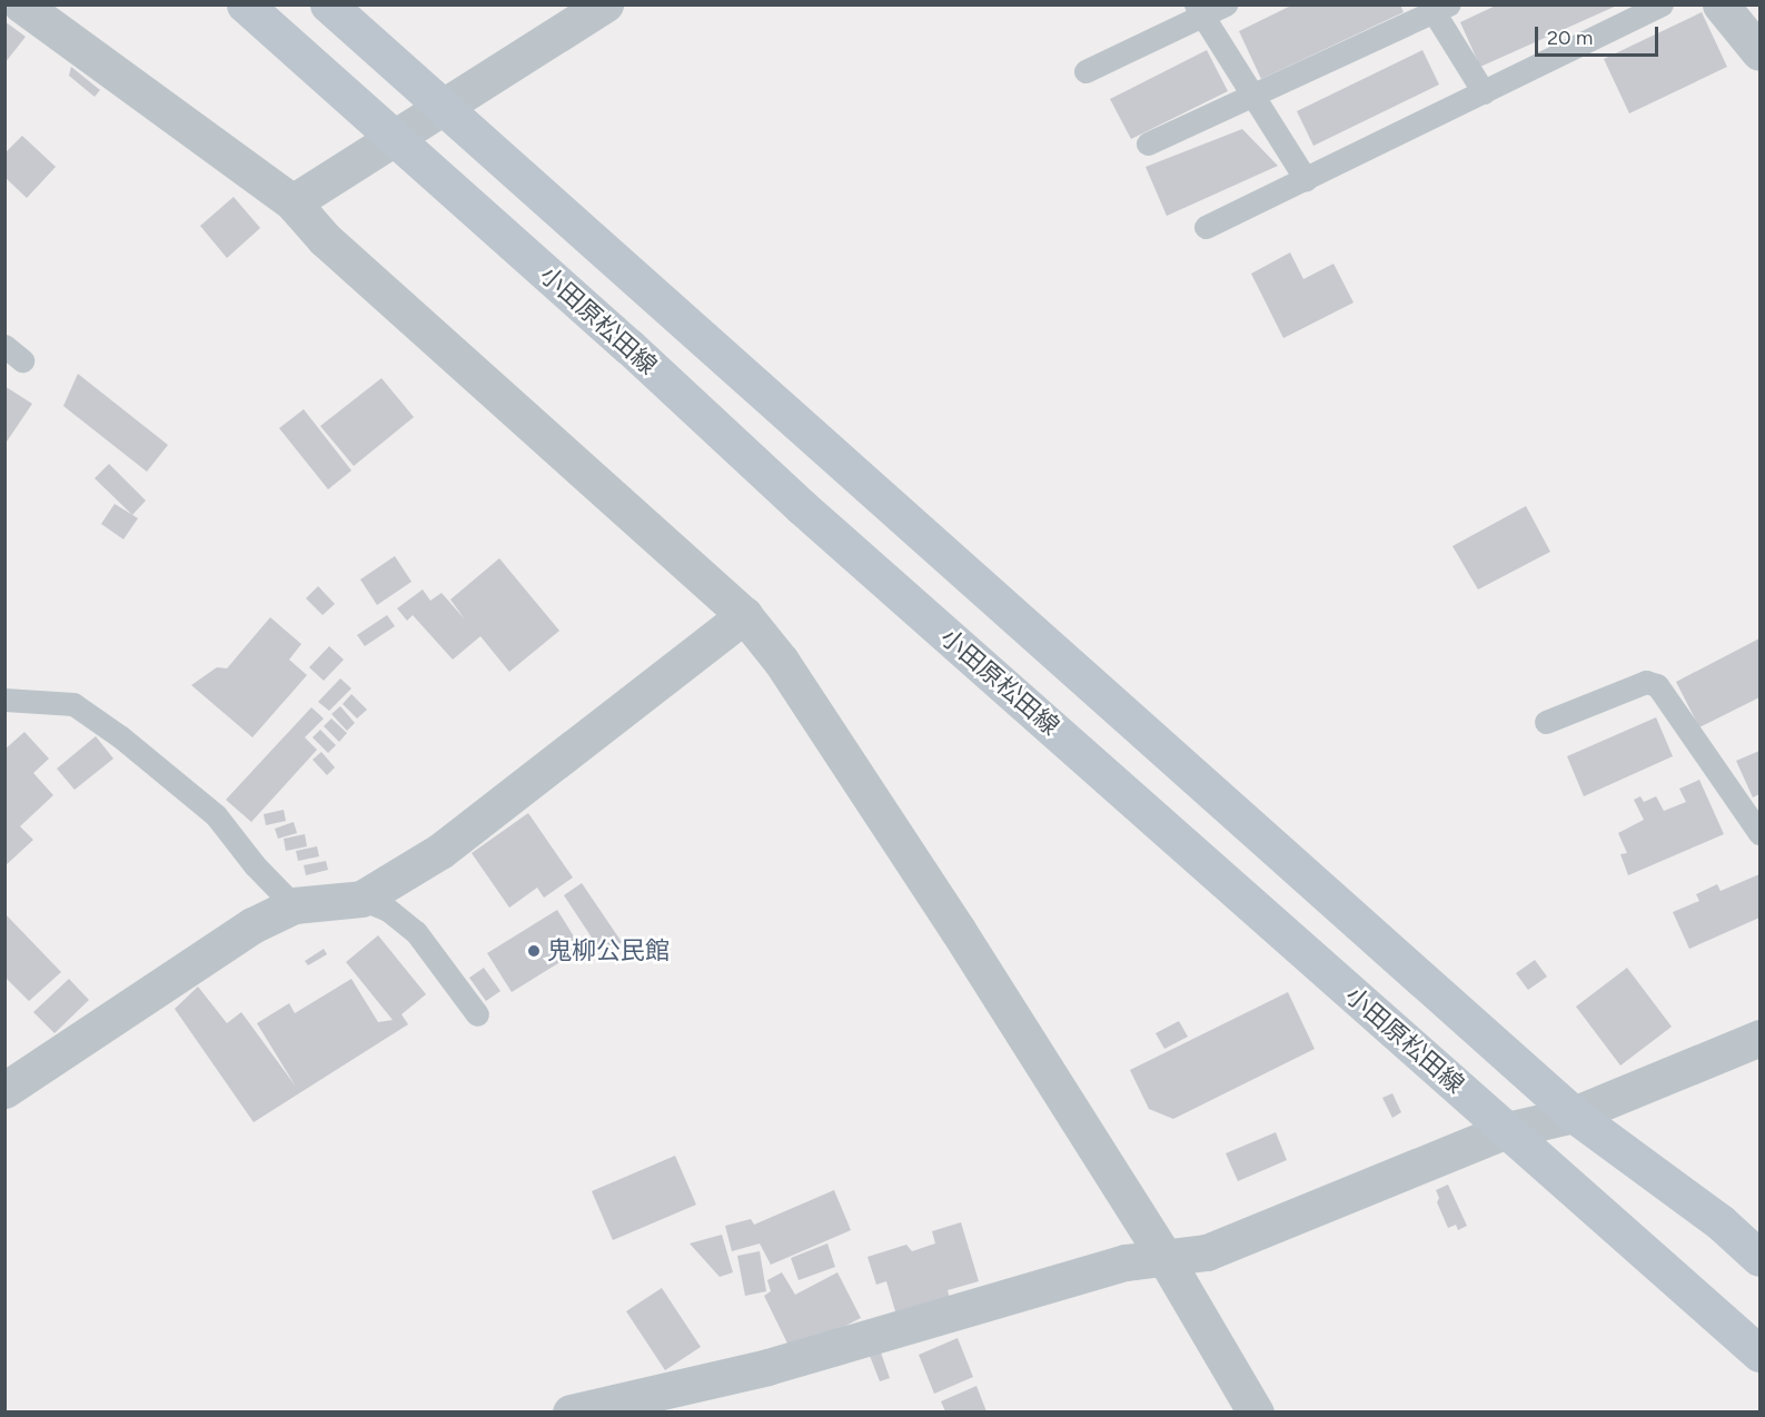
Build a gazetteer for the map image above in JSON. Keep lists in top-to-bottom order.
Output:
{
  "streets": {
    "main road": ["小田原松田線"]
  },
  "places": ["鬼柳公民館"],
  "scale_bar": "20 m"
}
